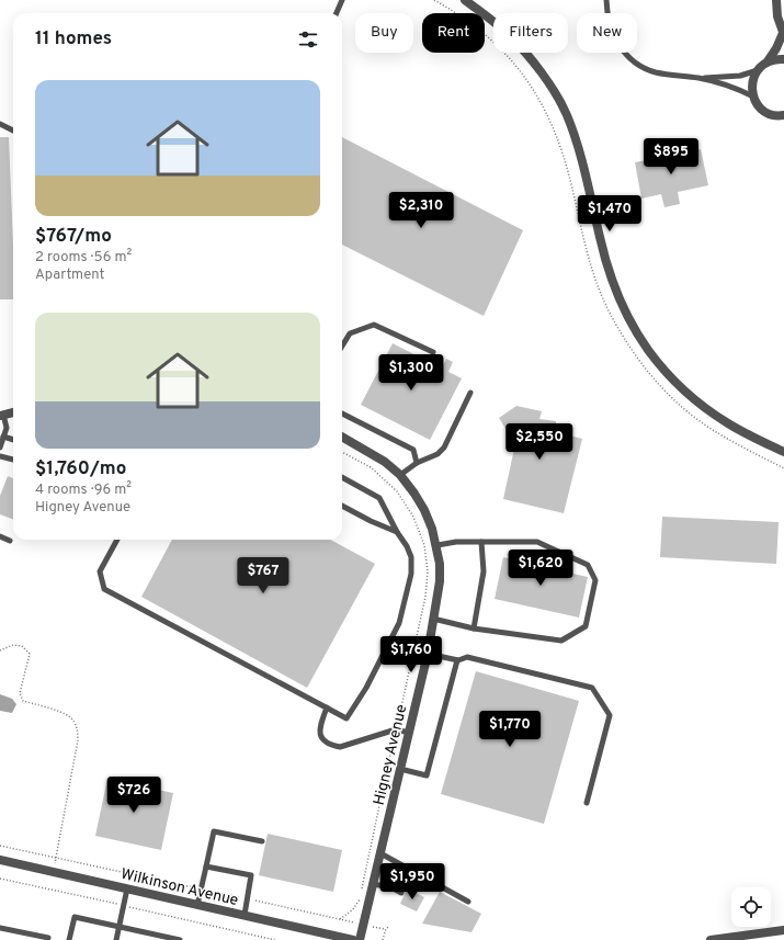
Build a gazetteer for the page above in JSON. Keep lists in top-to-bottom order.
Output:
{
  "streets": {
    "street": ["Higney Avenue", "Wilkinson Avenue"]
  },
  "page": {
    "chip": [
      "Buy",
      "Rent",
      "Filters",
      "New"
    ],
    "heading": "11 homes",
    "list": [
      {
        "name": "$767/mo",
        "note": "2 rooms · 56 m² · Apartment"
      },
      {
        "name": "$1,760/mo",
        "note": "4 rooms · 96 m² · Higney Avenue"
      }
    ],
    "price": [
      "$895",
      "$2,310",
      "$1,470",
      "$1,300",
      "$2,550",
      "$1,620",
      "$767",
      "$1,760",
      "$1,770",
      "$726",
      "$1,950"
    ]
  }
}
